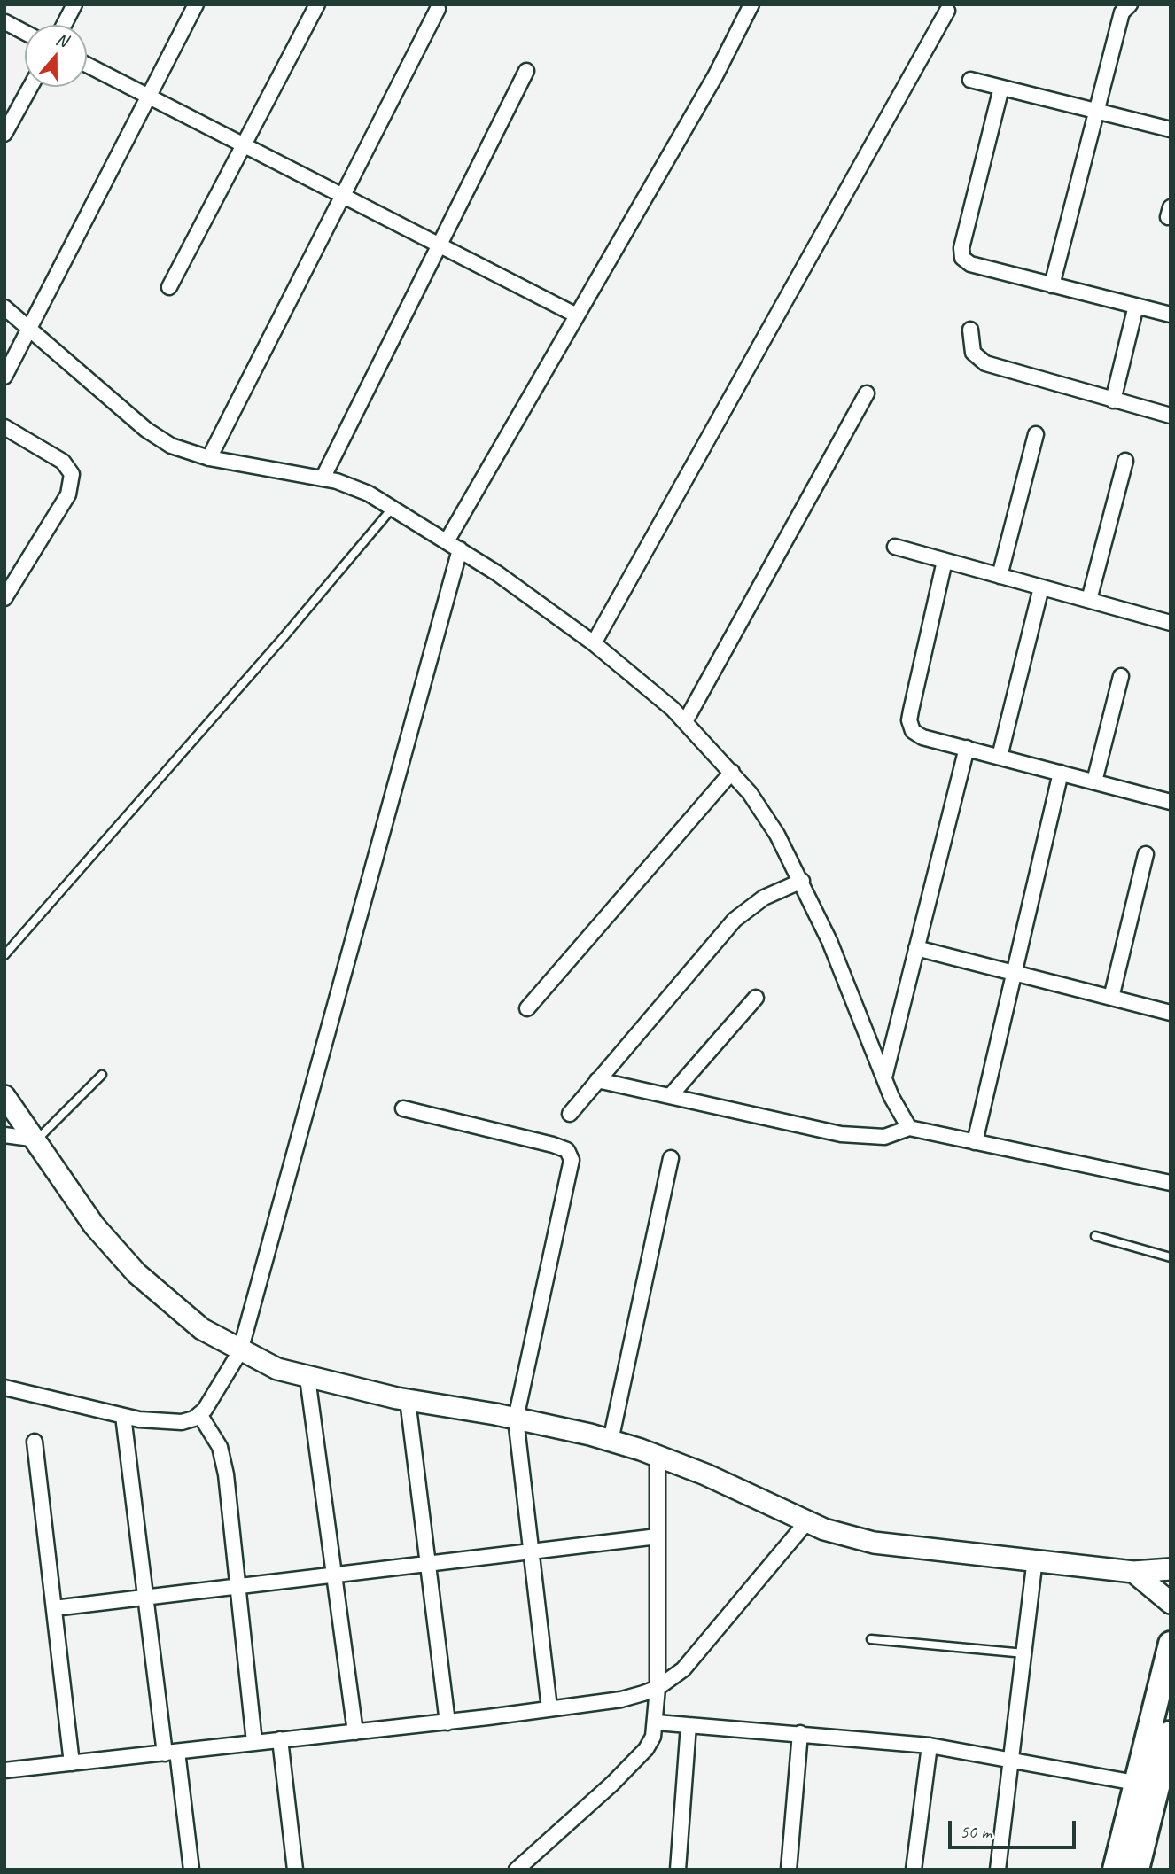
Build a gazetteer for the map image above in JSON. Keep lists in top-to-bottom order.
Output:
{
  "scale_bar": "50 m",
  "north": "top"
}
